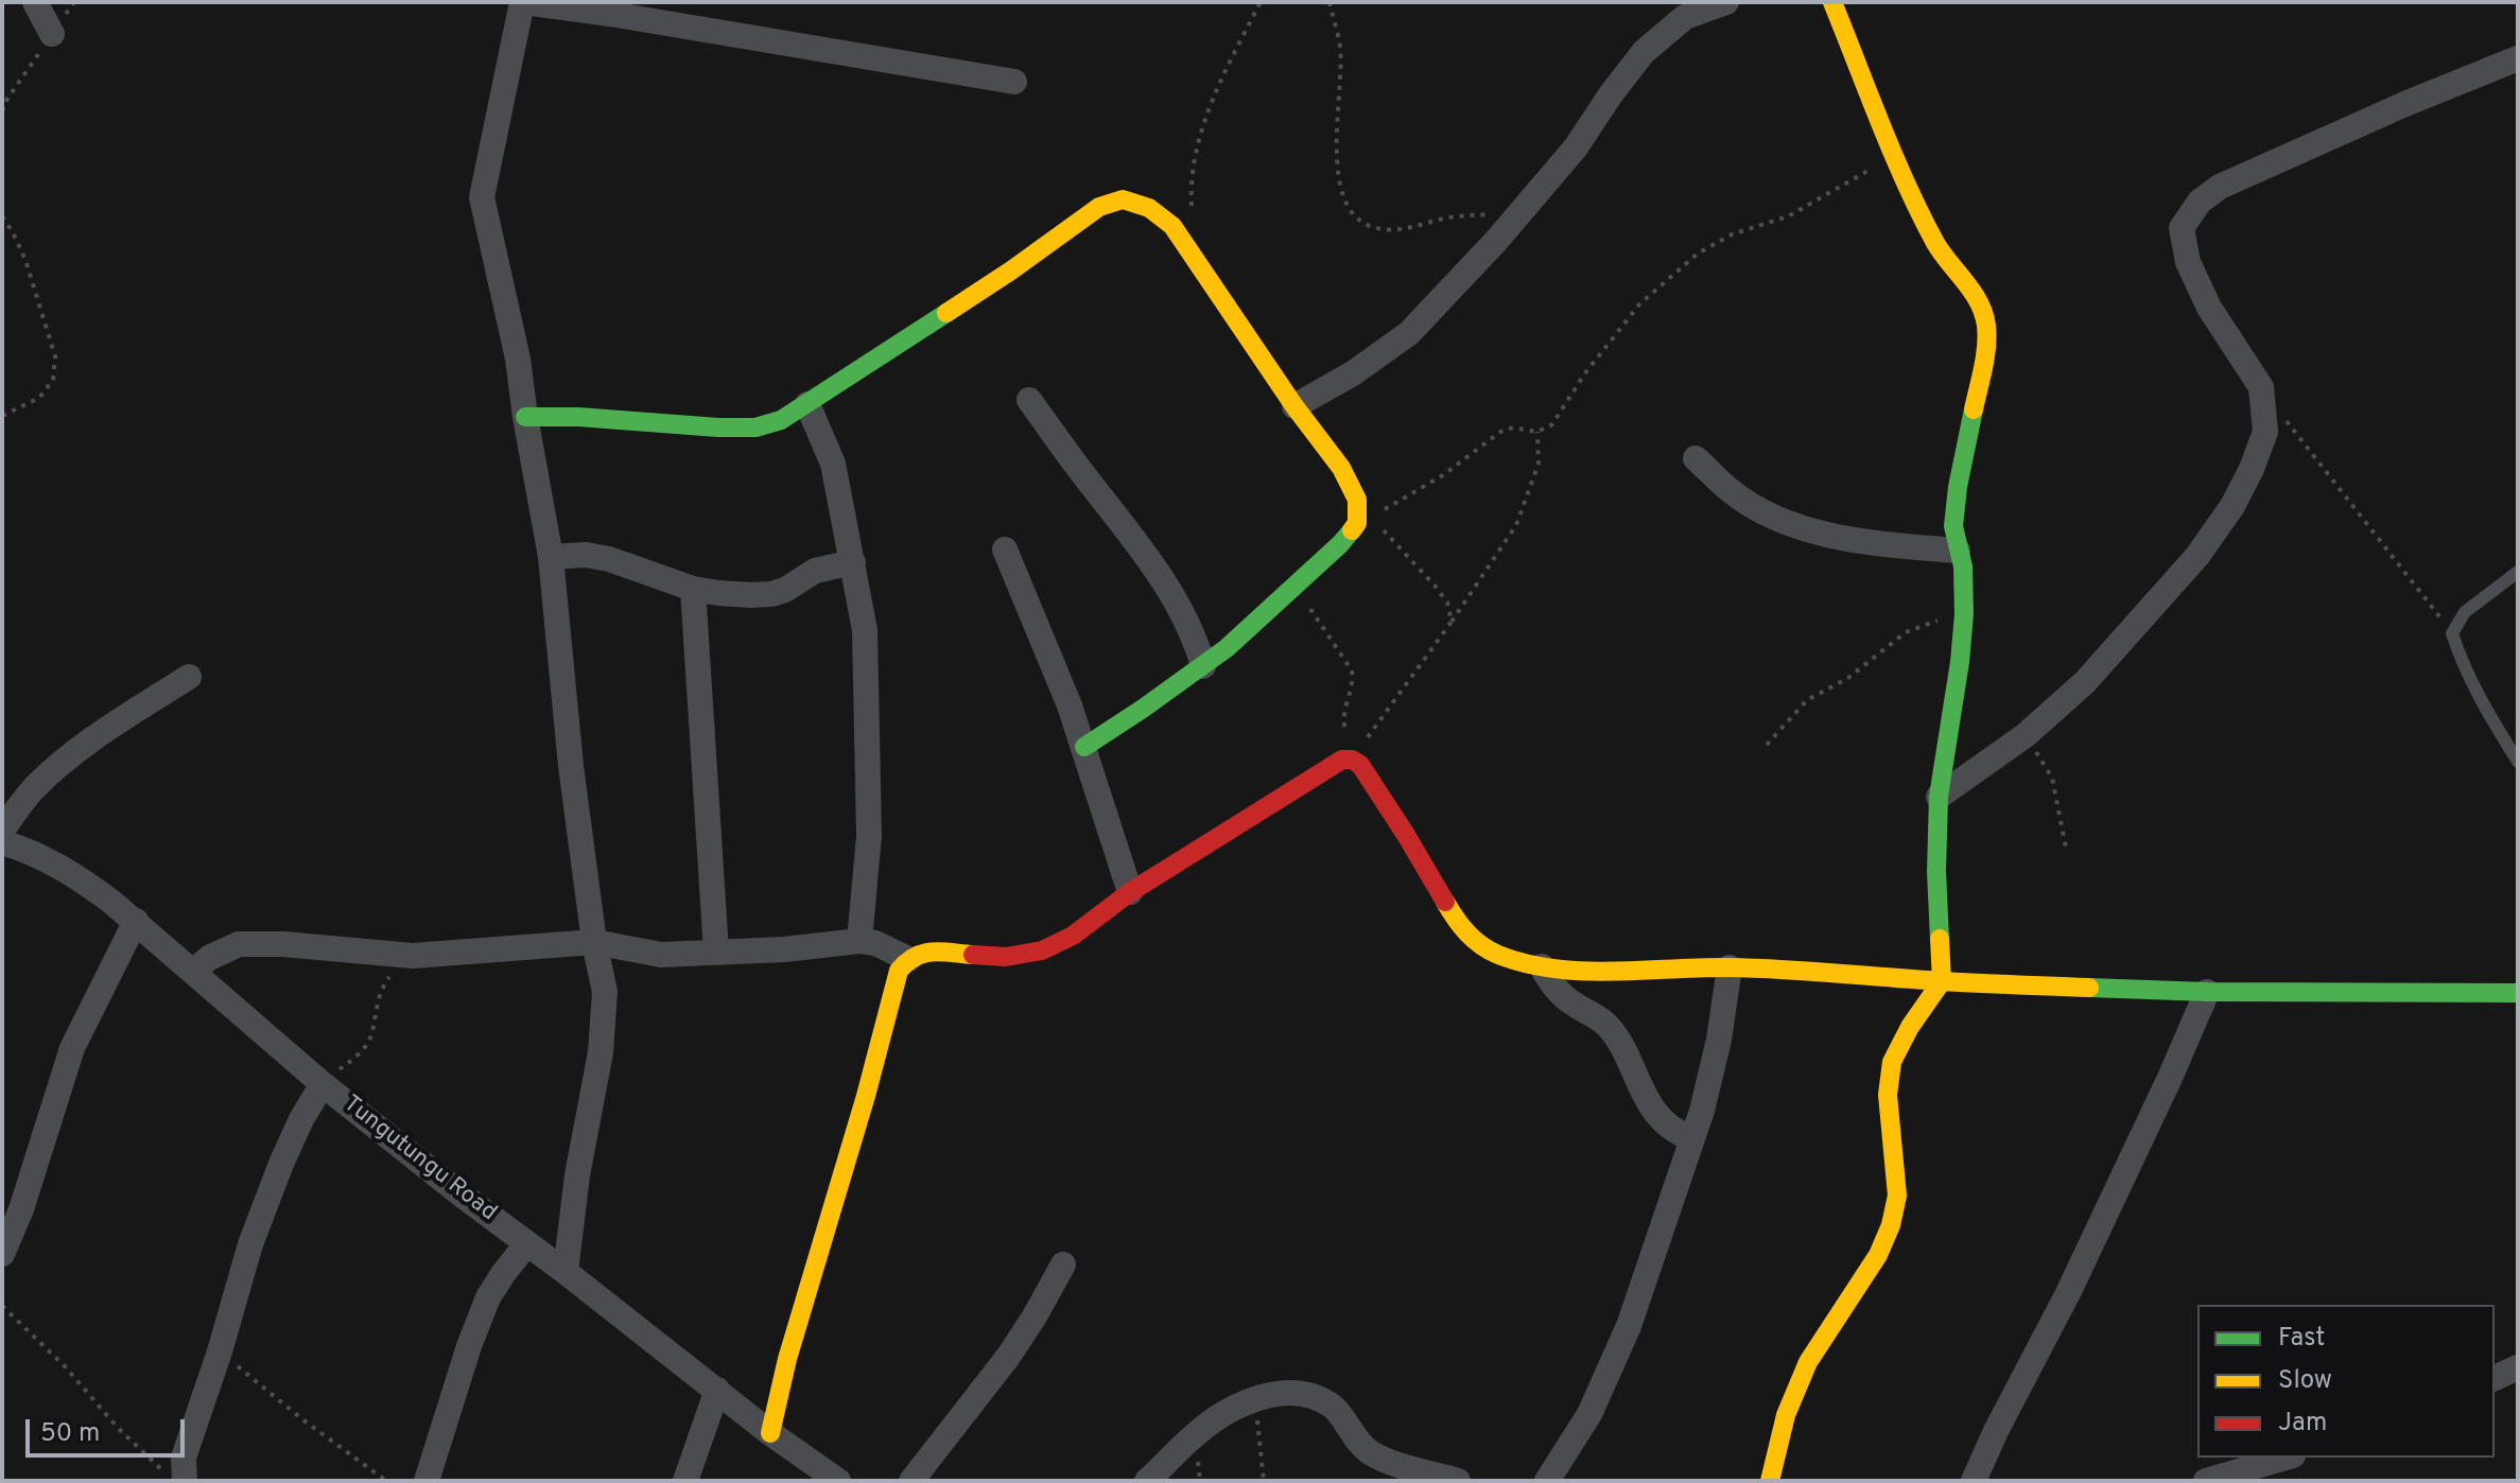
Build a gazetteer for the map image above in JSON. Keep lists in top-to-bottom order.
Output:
{
  "streets": {
    "street": ["Tungutungu Road"]
  },
  "legend": ["Fast", "Slow", "Jam"],
  "scale_bar": "50 m"
}
